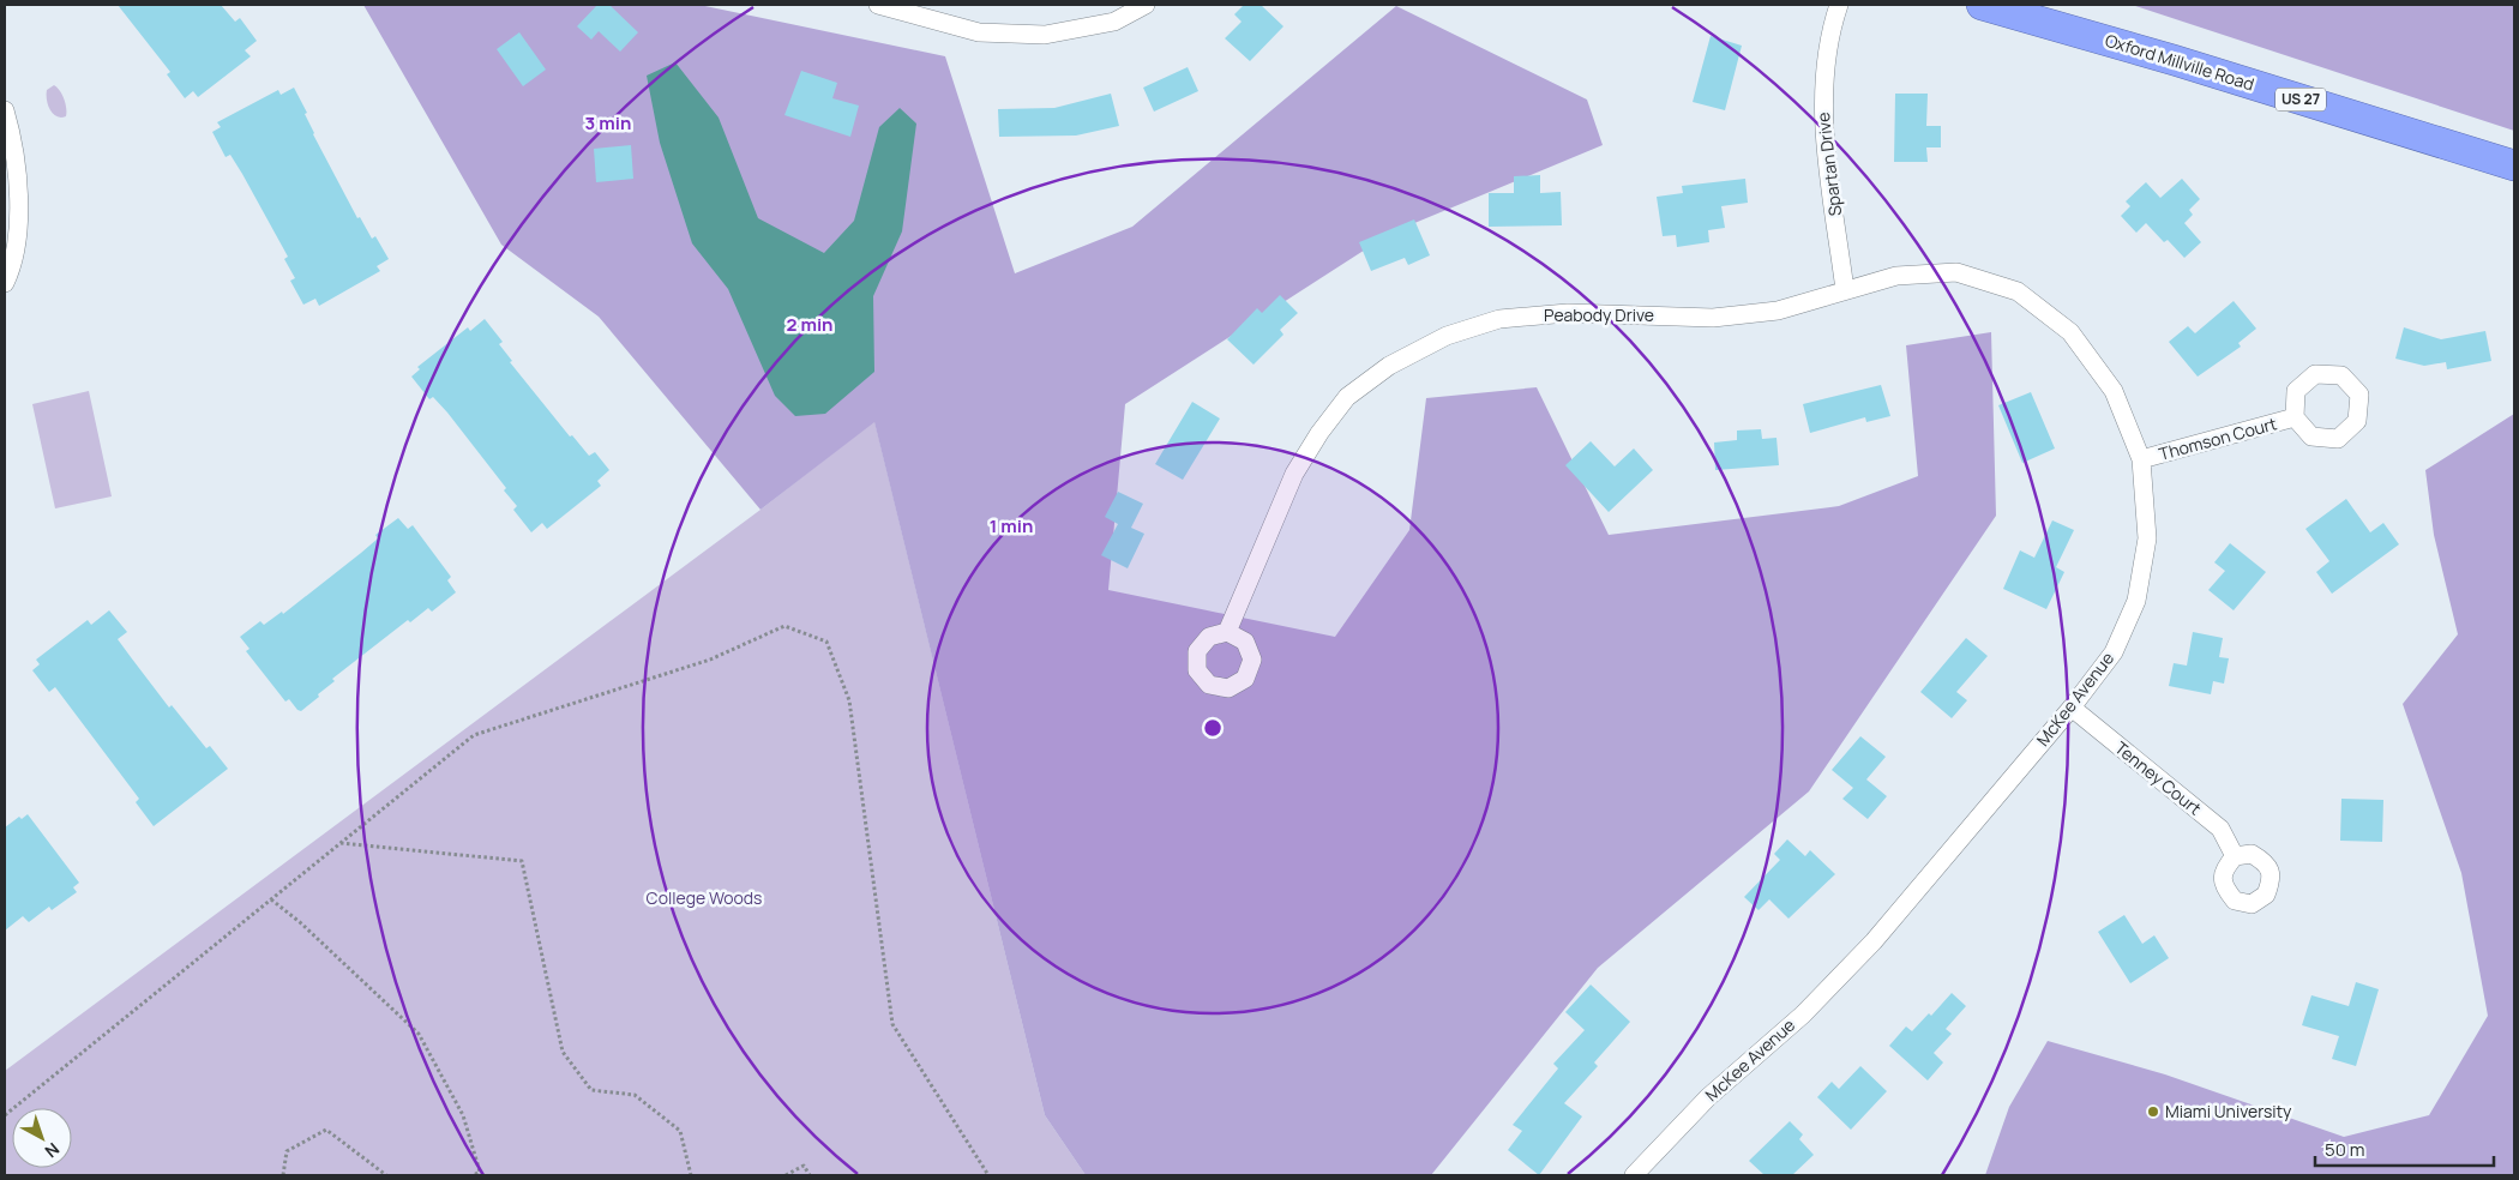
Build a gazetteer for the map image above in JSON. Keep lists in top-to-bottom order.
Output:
{
  "streets": {
    "highway": ["Oxford Millville Road", "US 27"],
    "street": [
      "Spartan Drive",
      "Peabody Drive",
      "Thomson Court",
      "McKee Avenue",
      "Tenney Court"
    ]
  },
  "crossings": [
    ["Spartan Drive", "Peabody Drive"],
    ["Spartan Drive", "McKee Avenue"],
    ["Peabody Drive", "McKee Avenue"],
    ["Thomson Court", "McKee Avenue"],
    ["McKee Avenue", "Tenney Court"]
  ],
  "parks": ["College Woods"],
  "places": ["Miami University"],
  "scale_bar": "50 m",
  "north": "bottom right",
  "rings": ["3 min", "2 min", "1 min"]
}
